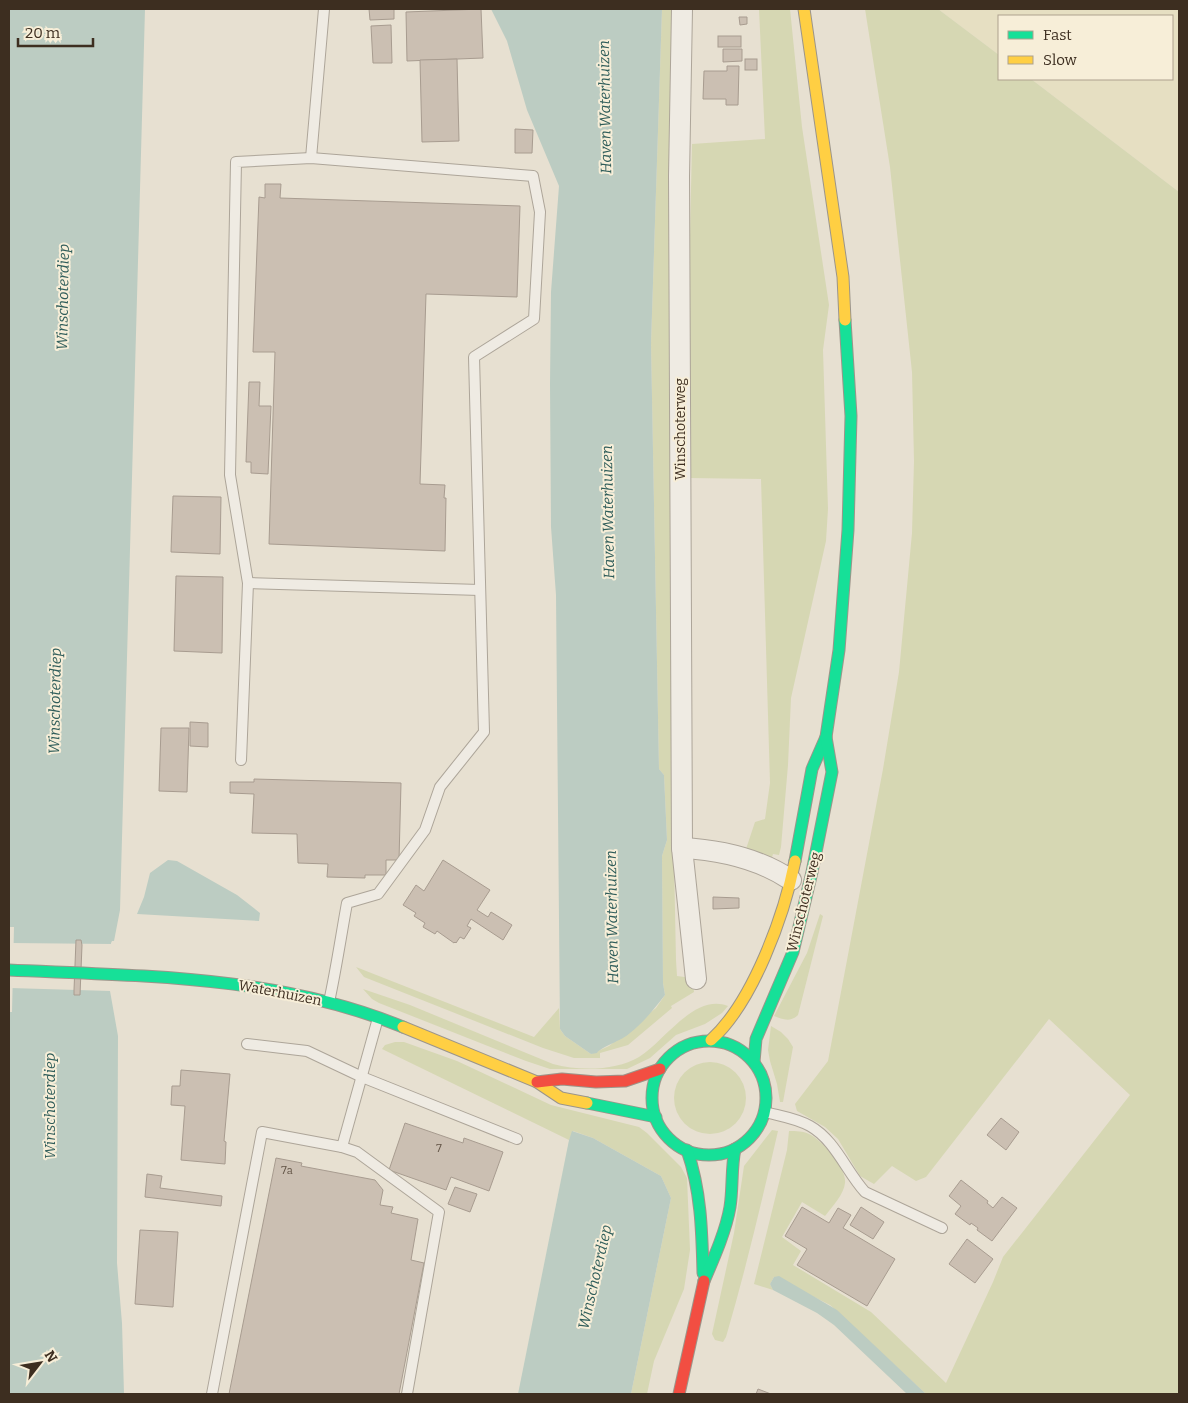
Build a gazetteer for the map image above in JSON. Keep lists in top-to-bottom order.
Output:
{
  "streets": {
    "main road": ["Winschoterweg", "Waterhuizen"]
  },
  "crossings": [
    ["Winschoterweg", "Waterhuizen"]
  ],
  "water": ["Haven Waterhuizen", "Winschoterdiep"],
  "house_numbers": ["7", "7a"],
  "legend": ["Fast", "Slow"],
  "scale_bar": "20 m",
  "north": "top right"
}
